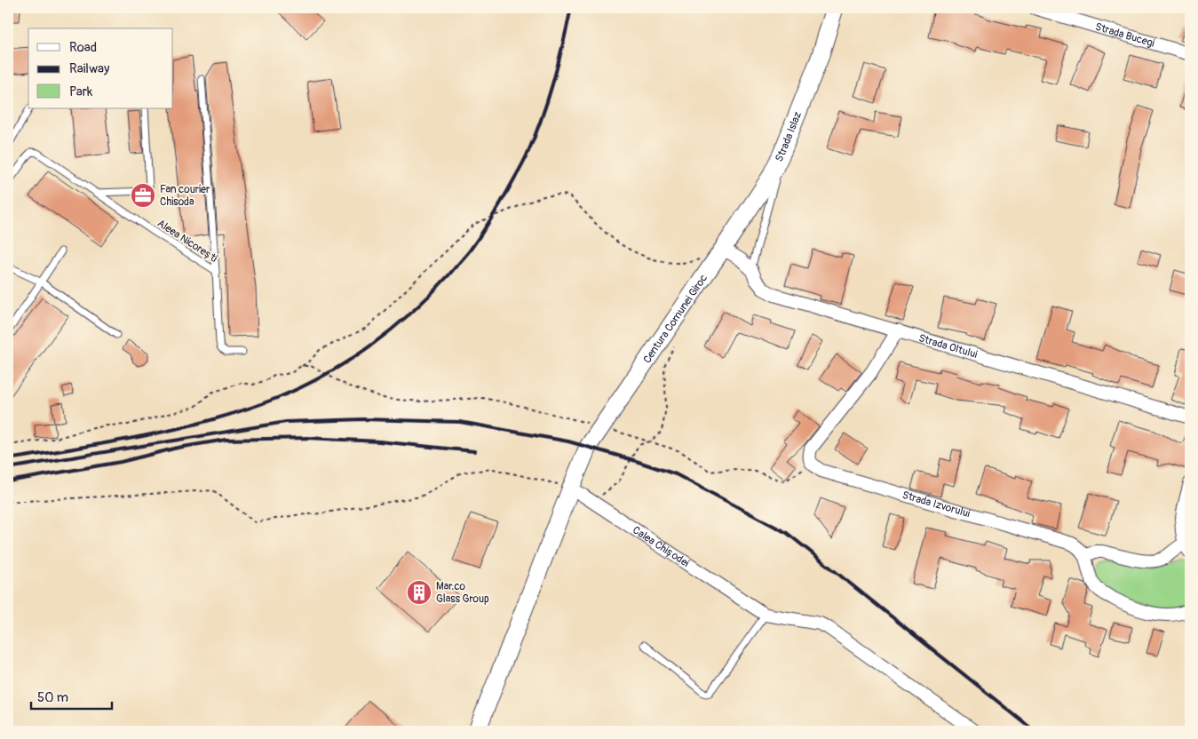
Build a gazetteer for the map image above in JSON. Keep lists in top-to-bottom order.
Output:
{
  "streets": {
    "main road": ["Strada Islaz", "Centura Comunei Giroc"],
    "street": [
      "Strada Bucegi",
      "Strada Oltului",
      "Strada Izvorului",
      "Calea Chișodei"
    ],
    "lane": ["Aleea Nicorești"]
  },
  "crossings": [
    ["Strada Islaz", "Centura Comunei Giroc"],
    ["Strada Islaz", "Strada Oltului"],
    ["Centura Comunei Giroc", "Strada Oltului"],
    ["Centura Comunei Giroc", "Calea Chișodei"]
  ],
  "places": {
    "office": ["Fan courier Chisoda"],
    "building": ["Mar.co Glass Group"]
  },
  "legend": ["Road", "Railway", "Park"],
  "scale_bar": "50 m"
}
